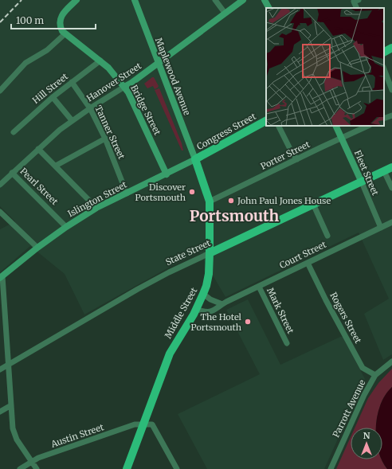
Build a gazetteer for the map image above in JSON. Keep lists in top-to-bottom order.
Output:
{
  "streets": {
    "main road": ["Congress Street", "State Street", "Middle Street"],
    "street": [
      "Maplewood Avenue",
      "Hanover Street",
      "Hill Street",
      "Bridge Street",
      "Tanner Street",
      "Porter Street",
      "Fleet Street",
      "Pearl Street",
      "Islington Street",
      "Court Street",
      "Mark Street",
      "Rogers Street",
      "Parrott Avenue",
      "Austin Street"
    ]
  },
  "crossings": [
    ["Maplewood Avenue", "Hanover Street"],
    ["Maplewood Avenue", "Congress Street"],
    ["Maplewood Avenue", "Islington Street"],
    ["Maplewood Avenue", "Middle Street"],
    ["Hanover Street", "Bridge Street"],
    ["Hanover Street", "Tanner Street"],
    ["Hanover Street", "Pearl Street"],
    ["Hill Street", "Bridge Street"],
    ["Hill Street", "Tanner Street"],
    ["Bridge Street", "Islington Street"],
    ["Congress Street", "Islington Street"],
    ["Congress Street", "Middle Street"],
    ["Tanner Street", "Islington Street"],
    ["Porter Street", "Fleet Street"],
    ["Porter Street", "Middle Street"],
    ["Fleet Street", "State Street"],
    ["Fleet Street", "Court Street"],
    ["Pearl Street", "Islington Street"],
    ["Islington Street", "Middle Street"],
    ["State Street", "Middle Street"],
    ["Court Street", "Mark Street"],
    ["Court Street", "Middle Street"],
    ["Court Street", "Rogers Street"],
    ["Middle Street", "Austin Street"],
    ["Rogers Street", "Parrott Avenue"]
  ],
  "districts": ["Portsmouth"],
  "places": ["Discover Portsmouth", "John Paul Jones House", "The Hotel Portsmouth"],
  "scale_bar": "100 m",
  "north": "top"
}
